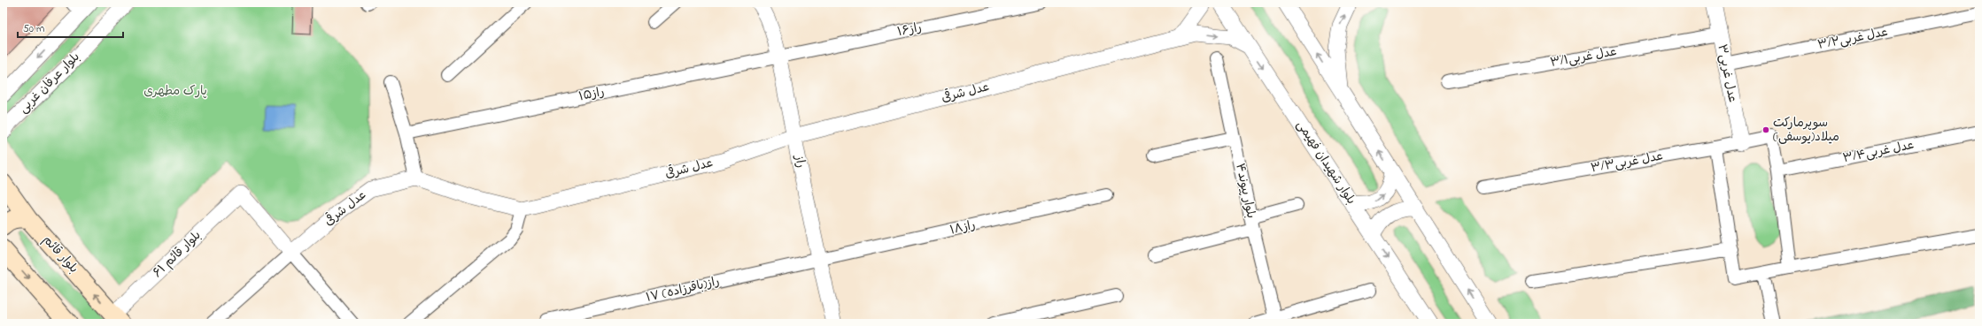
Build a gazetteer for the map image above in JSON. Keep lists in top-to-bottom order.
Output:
{
  "streets": {
    "main road": ["بلوار قائم"],
    "street": [
      "راز۱۶",
      "عدل غربی۳/۲",
      "عدل غربی۳/۱",
      "عدل غربی۳",
      "بلوار عرفان غربی",
      "عدل شرقی",
      "راز۱۵",
      "عدل غربی۳/۴",
      "راز",
      "بلوار شهیدان فهیمی",
      "عدل غربی۳/۳",
      "بلوار پیوند۴",
      "راز۱۸",
      "بلوار قائم ۶۱",
      "۱۷ راز(باقرزاده)"
    ]
  },
  "crossings": [
    ["راز۱۶", "راز۱۵"],
    ["راز۱۶", "راز"],
    ["عدل غربی۳/۲", "عدل غربی۳"],
    ["عدل غربی۳/۱", "عدل غربی۳"],
    ["عدل غربی۳", "عدل غربی۳/۳"],
    ["عدل شرقی", "راز"],
    ["عدل شرقی", "بلوار شهیدان فهیمی"],
    ["عدل شرقی", "بلوار قائم ۶۱"],
    ["راز۱۵", "راز"],
    ["عدل غربی۳/۴", "عدل غربی۳/۳"],
    ["راز", "راز۱۸"],
    ["راز", "۱۷ راز(باقرزاده)"],
    ["راز۱۸", "۱۷ راز(باقرزاده)"],
    ["بلوار قائم", "بلوار قائم ۶۱"]
  ],
  "parks": ["پارک مطهری"],
  "places": ["سوپرمارکت میلاد(یوسفی)"],
  "scale_bar": "50 m"
}
